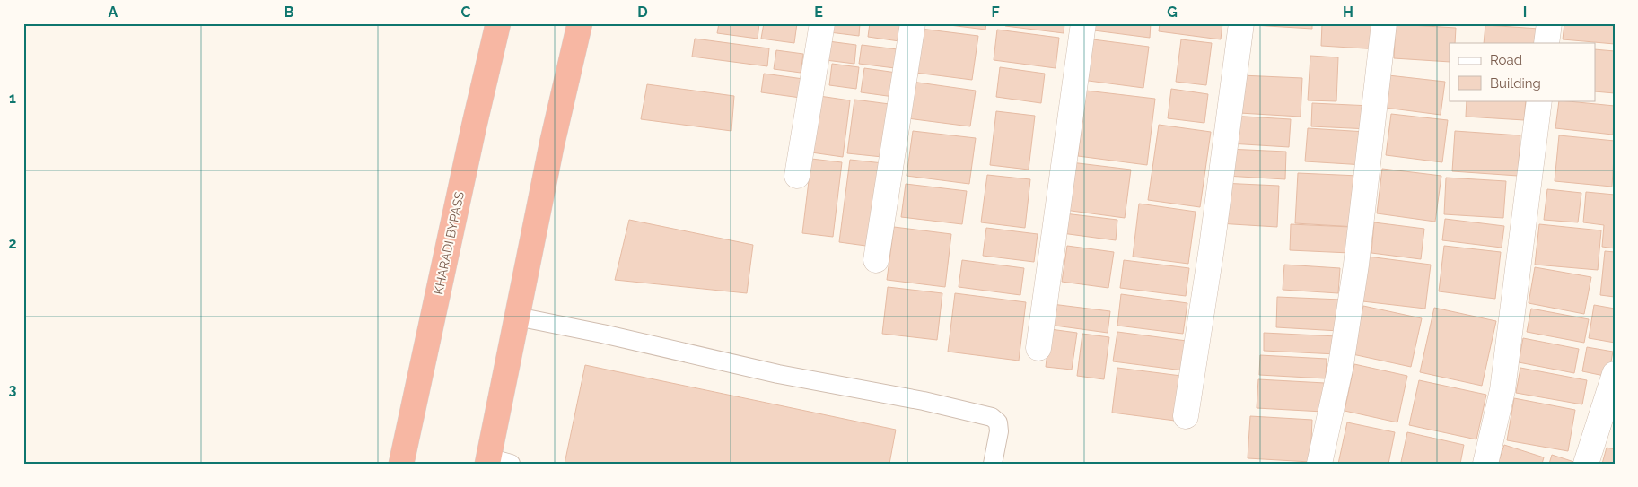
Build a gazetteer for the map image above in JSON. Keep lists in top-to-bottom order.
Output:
{
  "streets": {
    "highway": ["KHARADI BYPASS"]
  },
  "legend": ["Road", "Building"],
  "grid": {
    "columns": [
      "A",
      "B",
      "C",
      "D",
      "E",
      "F",
      "G",
      "H",
      "I"
    ],
    "rows": ["1", "2", "3"]
  }
}
